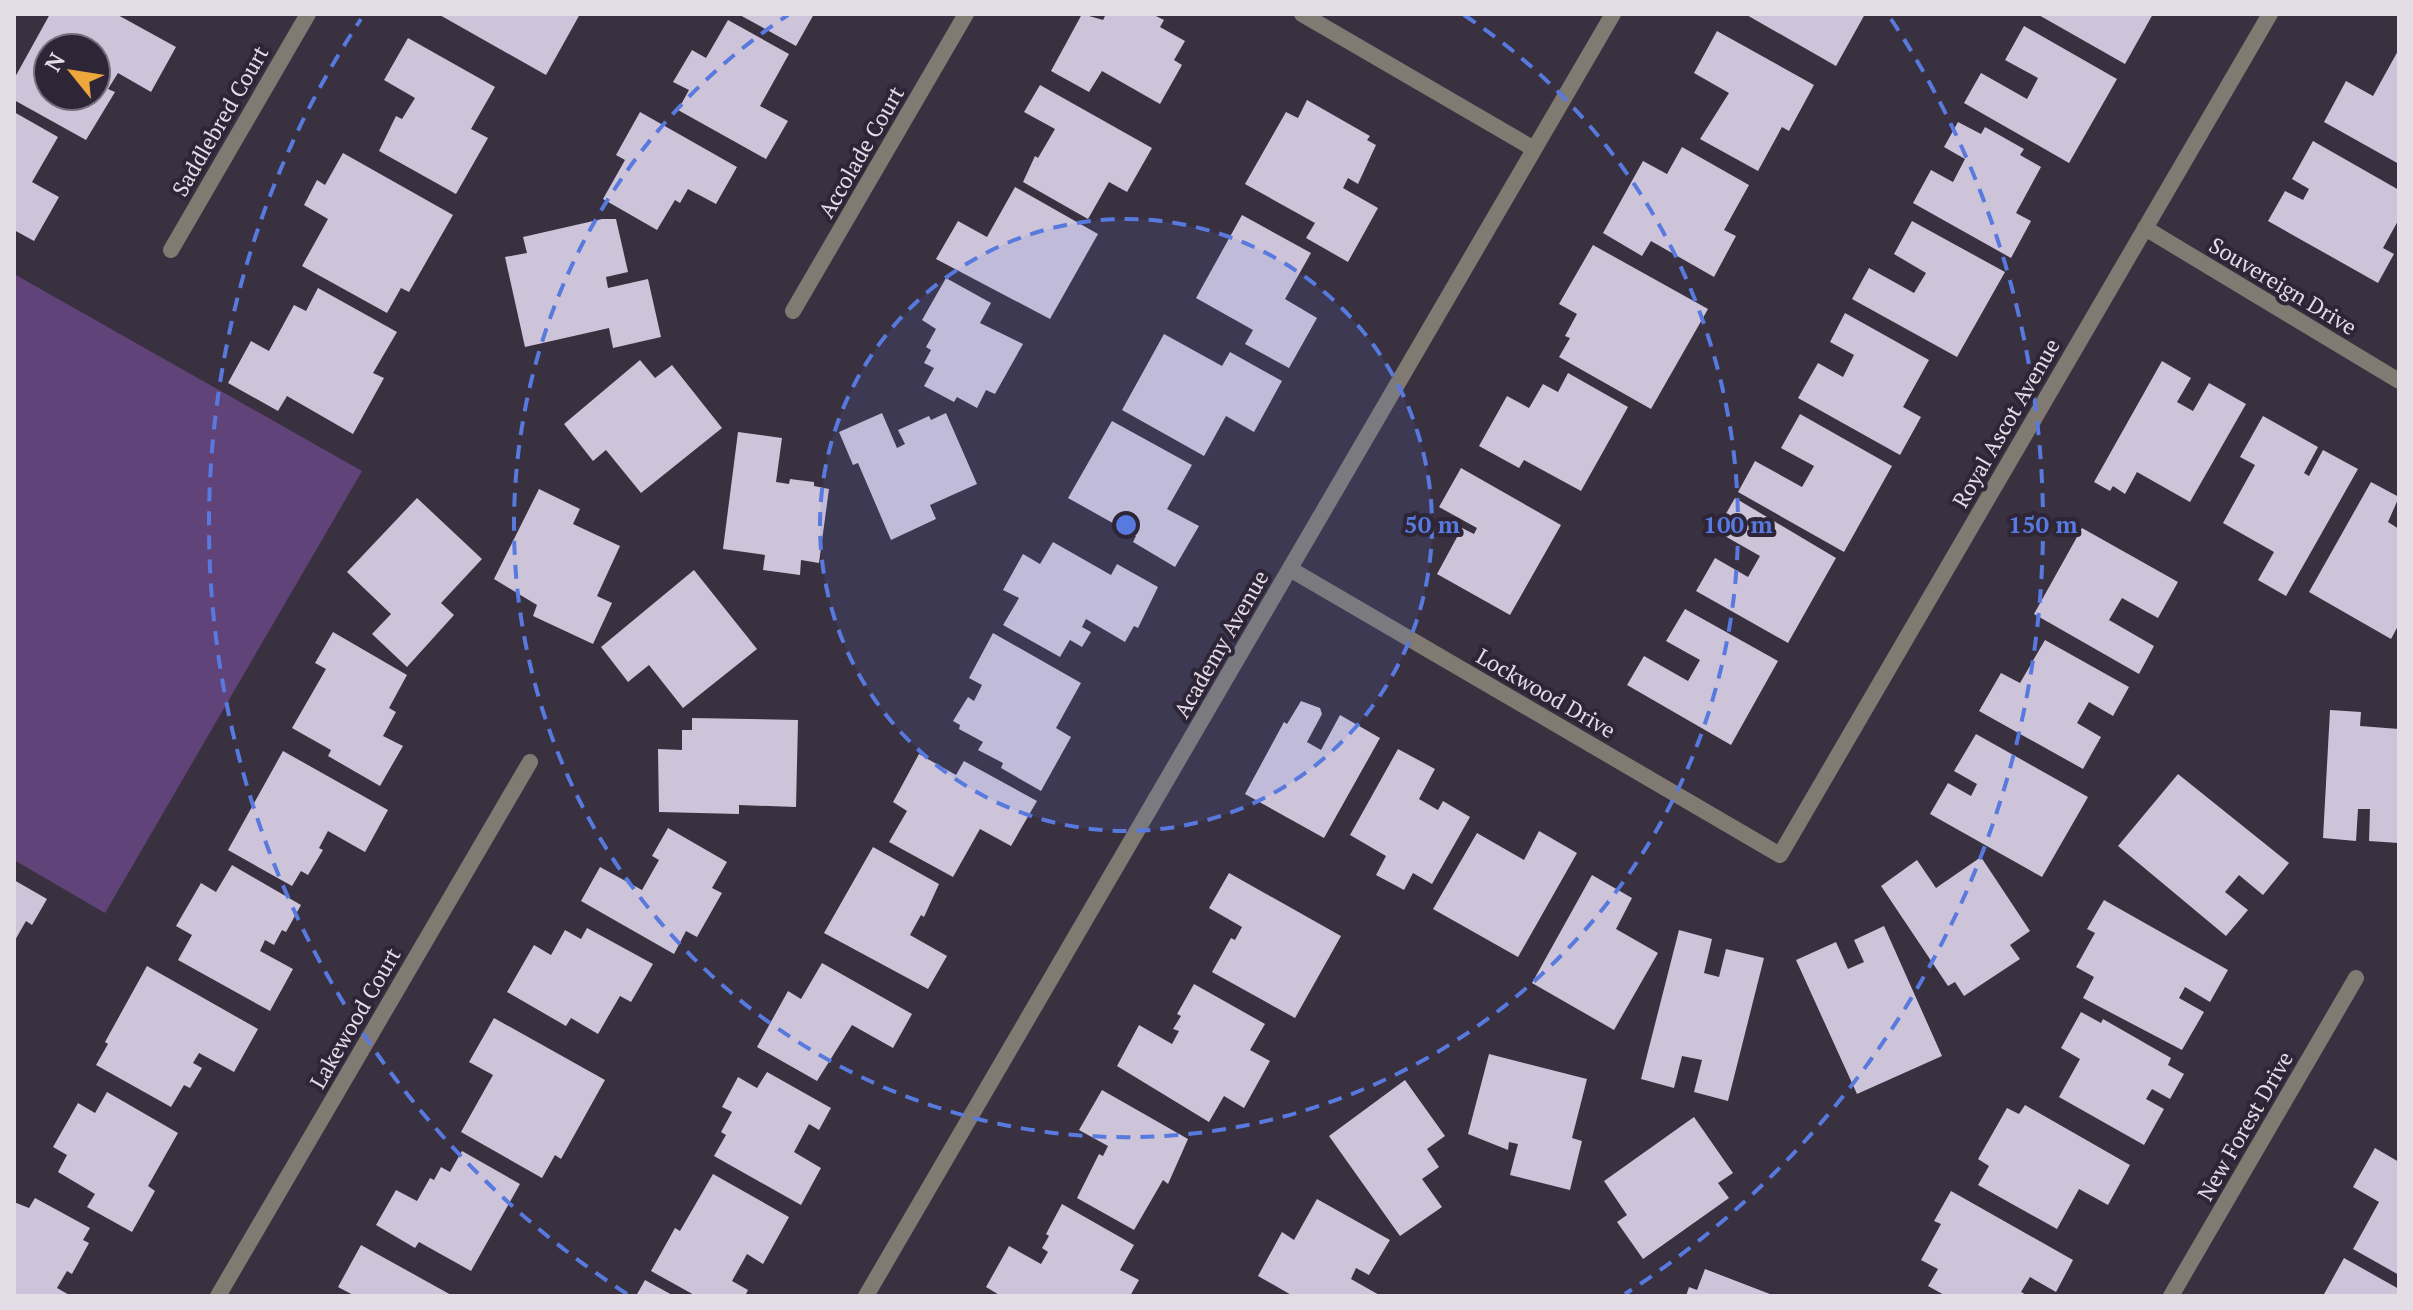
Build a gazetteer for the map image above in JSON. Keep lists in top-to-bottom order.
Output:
{
  "streets": {
    "street": [
      "Saddlebred Court",
      "Accolade Court",
      "Souvereign Drive",
      "Royal Ascot Avenue",
      "Academy Avenue",
      "Lockwood Drive",
      "Lakewood Court",
      "New Forest Drive"
    ]
  },
  "crossings": [
    ["Souvereign Drive", "Royal Ascot Avenue"],
    ["Royal Ascot Avenue", "Lockwood Drive"],
    ["Academy Avenue", "Lockwood Drive"]
  ],
  "north": "top left",
  "rings": ["50 m", "100 m", "150 m"]
}
